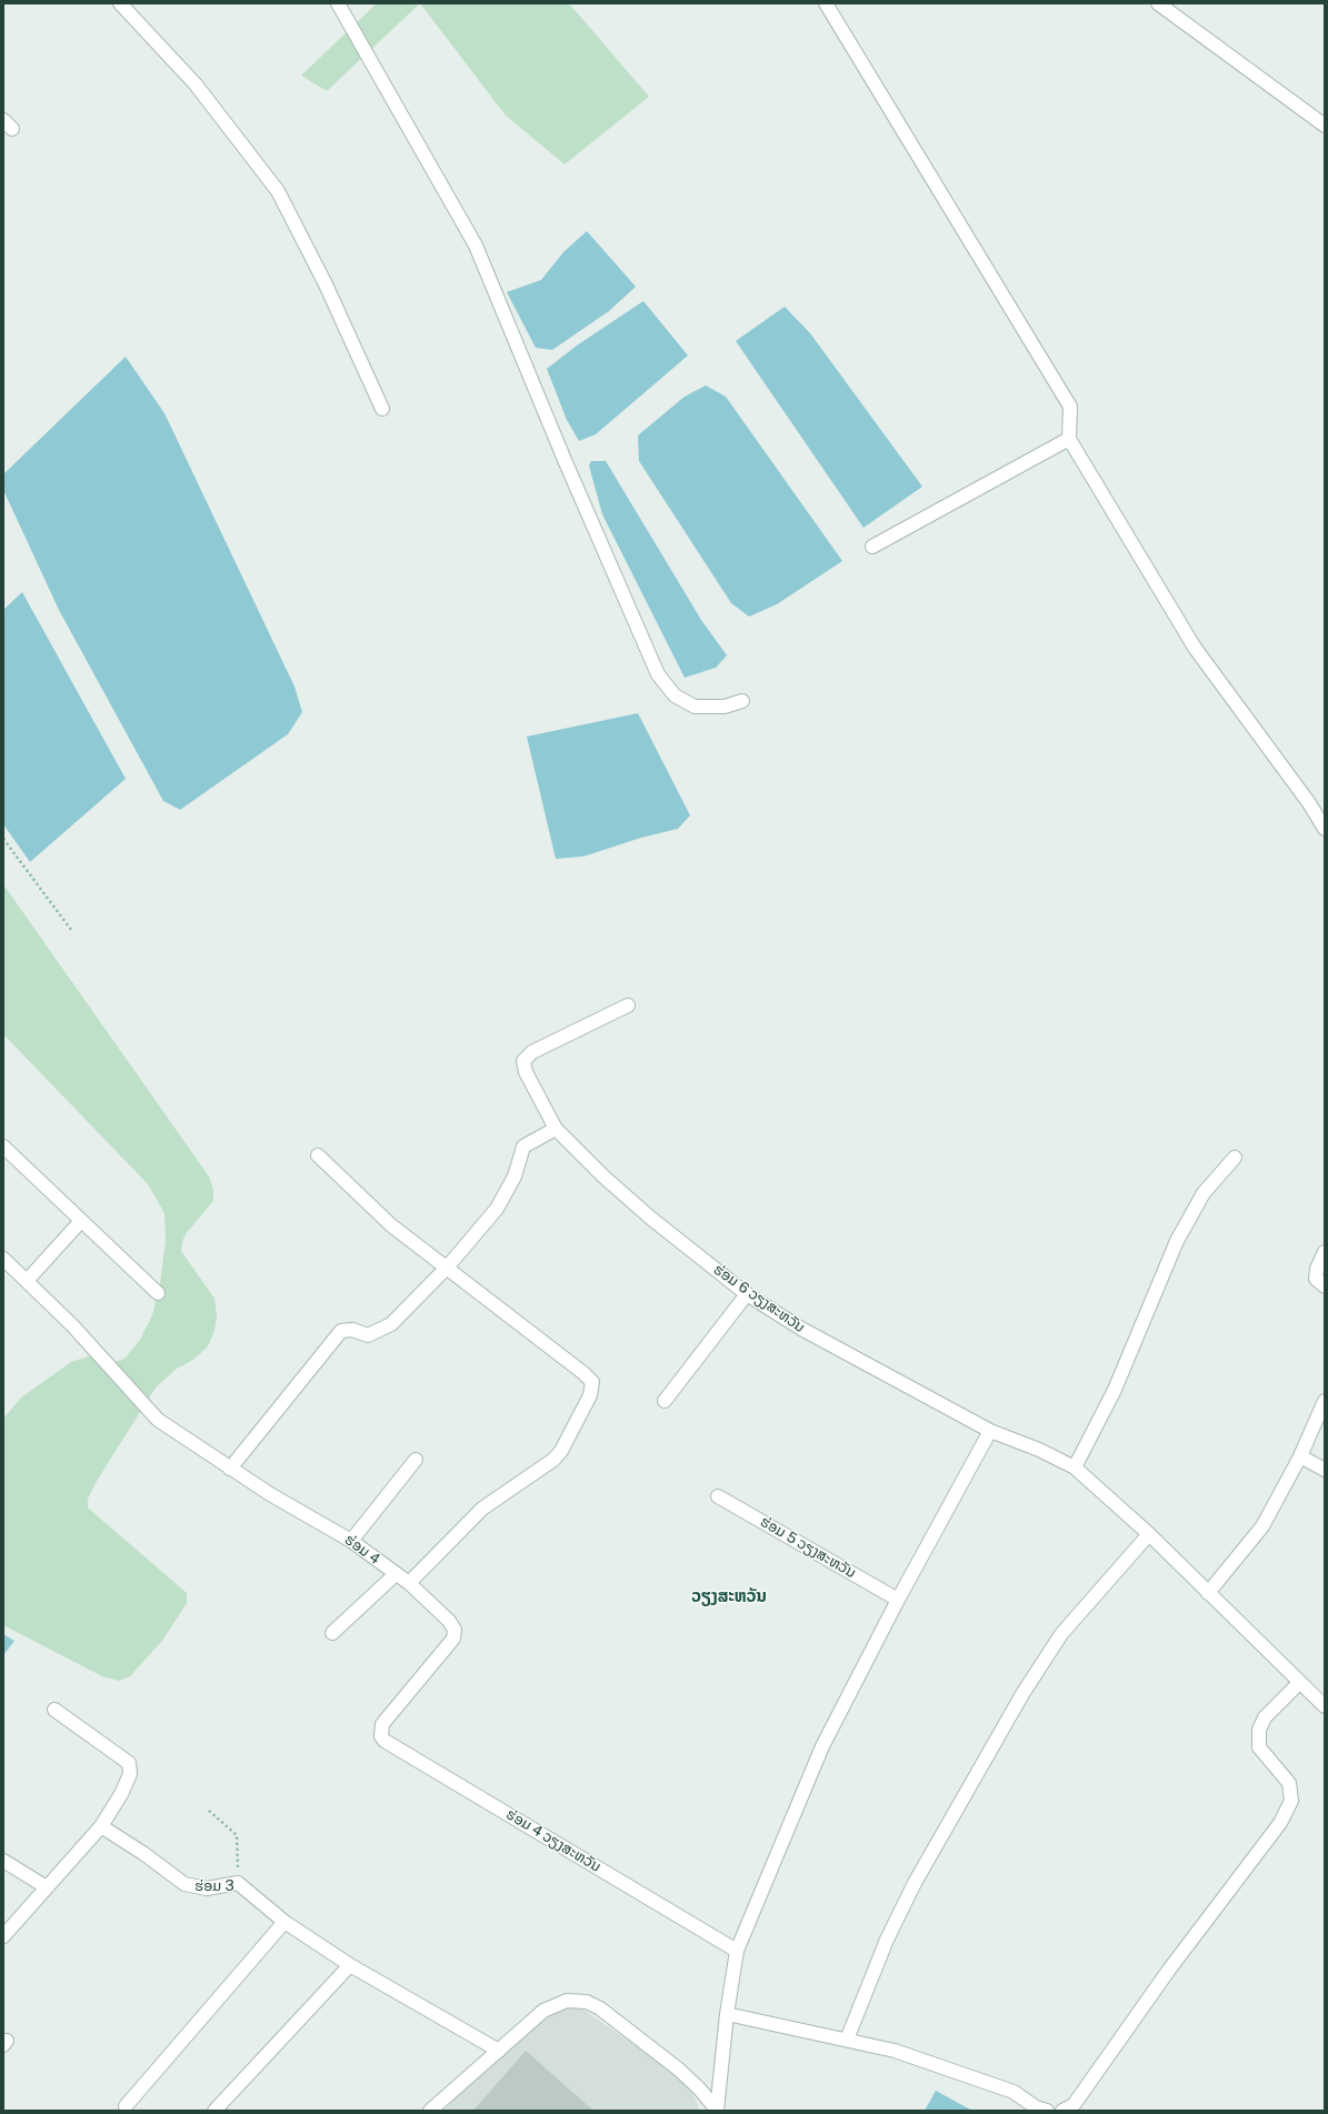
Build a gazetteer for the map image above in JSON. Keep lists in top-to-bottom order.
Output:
{
  "streets": {
    "street": [
      "ຮ່ອມ 6 ວຽງສະຫວັນ",
      "ຮ່ອມ 5 ວຽງສະຫວັນ",
      "ຮ່ອມ 4",
      "ຮ່ອມ 4 ວຽງສະຫວັນ",
      "ຮ່ອມ 3"
    ]
  },
  "crossings": [
    ["ຮ່ອມ 4", "ຮ່ອມ 4 ວຽງສະຫວັນ"]
  ],
  "districts": ["ວຽງສະຫວັນ"]
}
